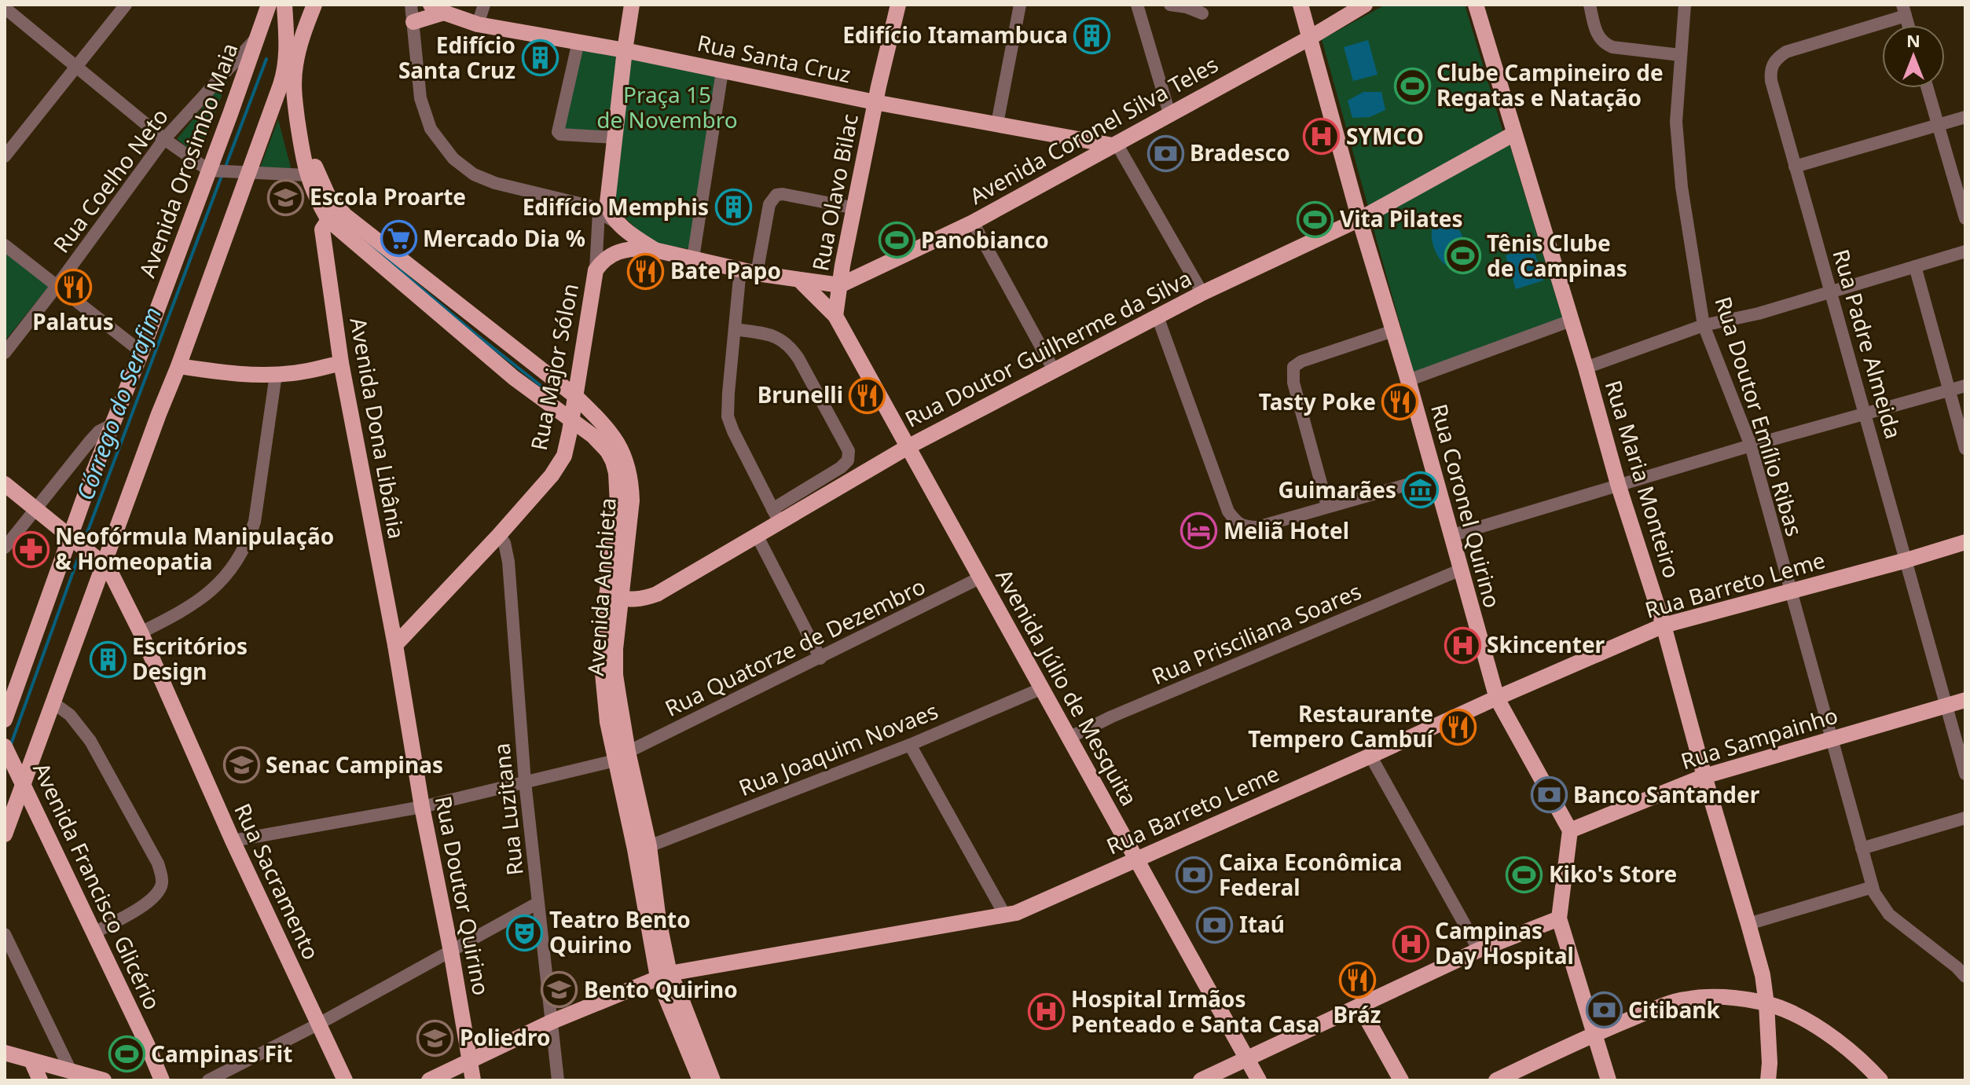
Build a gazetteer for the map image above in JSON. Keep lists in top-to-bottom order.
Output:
{
  "streets": {
    "main road": [
      "Rua Santa Cruz",
      "Avenida Coronel Silva Teles",
      "Avenida Orosimbo Maia",
      "Rua Olavo Bilac",
      "Rua Doutor Guilherme da Silva",
      "Rua Major Sólon",
      "Avenida Dona Libânia",
      "Rua Maria Monteiro",
      "Rua Coronel Quirino",
      "Rua Barreto Leme",
      "Avenida Anchieta",
      "Avenida Júlio de Mesquita",
      "Rua Sampainho",
      "Rua Sacramento",
      "Avenida Francisco Glicério",
      "Rua Doutor Quirino"
    ],
    "street": [
      "Rua Coelho Neto",
      "Rua Padre Almeida",
      "Rua Doutor Emílio Ribas",
      "Rua Prisciliana Soares",
      "Rua Quatorze de Dezembro",
      "Rua Joaquim Novaes",
      "Rua Luzitana"
    ]
  },
  "crossings": [
    ["Rua Santa Cruz", "Avenida Coronel Silva Teles"],
    ["Rua Santa Cruz", "Rua Olavo Bilac"],
    ["Avenida Coronel Silva Teles", "Rua Olavo Bilac"],
    ["Avenida Coronel Silva Teles", "Rua Coronel Quirino"],
    ["Avenida Orosimbo Maia", "Rua Coelho Neto"],
    ["Avenida Orosimbo Maia", "Rua Sacramento"],
    ["Rua Olavo Bilac", "Avenida Júlio de Mesquita"],
    ["Rua Padre Almeida", "Rua Barreto Leme"],
    ["Rua Padre Almeida", "Rua Sampainho"],
    ["Rua Doutor Guilherme da Silva", "Rua Maria Monteiro"],
    ["Rua Doutor Guilherme da Silva", "Rua Coronel Quirino"],
    ["Rua Doutor Guilherme da Silva", "Avenida Anchieta"],
    ["Rua Doutor Guilherme da Silva", "Avenida Júlio de Mesquita"],
    ["Rua Major Sólon", "Avenida Dona Libânia"],
    ["Rua Major Sólon", "Avenida Anchieta"],
    ["Rua Major Sólon", "Rua Luzitana"],
    ["Rua Major Sólon", "Rua Doutor Quirino"],
    ["Rua Doutor Emílio Ribas", "Rua Barreto Leme"],
    ["Rua Doutor Emílio Ribas", "Rua Sampainho"],
    ["Avenida Dona Libânia", "Avenida Anchieta"],
    ["Avenida Dona Libânia", "Rua Doutor Quirino"],
    ["Rua Maria Monteiro", "Rua Barreto Leme"],
    ["Rua Maria Monteiro", "Rua Sampainho"],
    ["Rua Coronel Quirino", "Rua Barreto Leme"],
    ["Rua Coronel Quirino", "Rua Prisciliana Soares"],
    ["Rua Coronel Quirino", "Rua Sampainho"],
    ["Rua Barreto Leme", "Avenida Anchieta"],
    ["Rua Barreto Leme", "Avenida Júlio de Mesquita"],
    ["Rua Barreto Leme", "Rua Luzitana"],
    ["Rua Barreto Leme", "Rua Doutor Quirino"],
    ["Avenida Anchieta", "Rua Quatorze de Dezembro"],
    ["Avenida Anchieta", "Rua Joaquim Novaes"],
    ["Rua Prisciliana Soares", "Avenida Júlio de Mesquita"],
    ["Rua Quatorze de Dezembro", "Avenida Júlio de Mesquita"],
    ["Rua Quatorze de Dezembro", "Rua Luzitana"],
    ["Rua Quatorze de Dezembro", "Rua Sacramento"],
    ["Rua Quatorze de Dezembro", "Rua Doutor Quirino"],
    ["Avenida Júlio de Mesquita", "Rua Joaquim Novaes"]
  ],
  "water": ["Córrego do Serafim"],
  "parks": ["Praça 15 de Novembro"],
  "places": {
    "building": [
      "Edifício Itamambuca",
      "Edifício Santa Cruz",
      "Edifício Memphis",
      "Escritórios Design"
    ],
    "sports": [
      "Clube Campineiro de Regatas e Natação",
      "Vita Pilates",
      "Panobianco",
      "Tênis Clube de Campinas",
      "Kiko's Store",
      "Campinas Fit"
    ],
    "hospital": [
      "SYMCO",
      "Skincenter",
      "Campinas Day Hospital",
      "Hospital Irmãos Penteado e Santa Casa"
    ],
    "bank": [
      "Bradesco",
      "Banco Santander",
      "Caixa Econômica Federal",
      "Itaú",
      "Citibank"
    ],
    "school or university": [
      "Escola Proarte",
      "Senac Campinas",
      "Bento Quirino",
      "Poliedro"
    ],
    "supermarket": ["Mercado Dia %"],
    "restaurant": [
      "Bate Papo",
      "Palatus",
      "Brunelli",
      "Tasty Poke",
      "Restaurante Tempero Cambuí",
      "Bráz"
    ],
    "museum": ["Guimarães"],
    "hotel": ["Meliã Hotel"],
    "pharmacy": ["Neofórmula Manipulação & Homeopatia"],
    "theatre": ["Teatro Bento Quirino"]
  },
  "north": "top"
}
